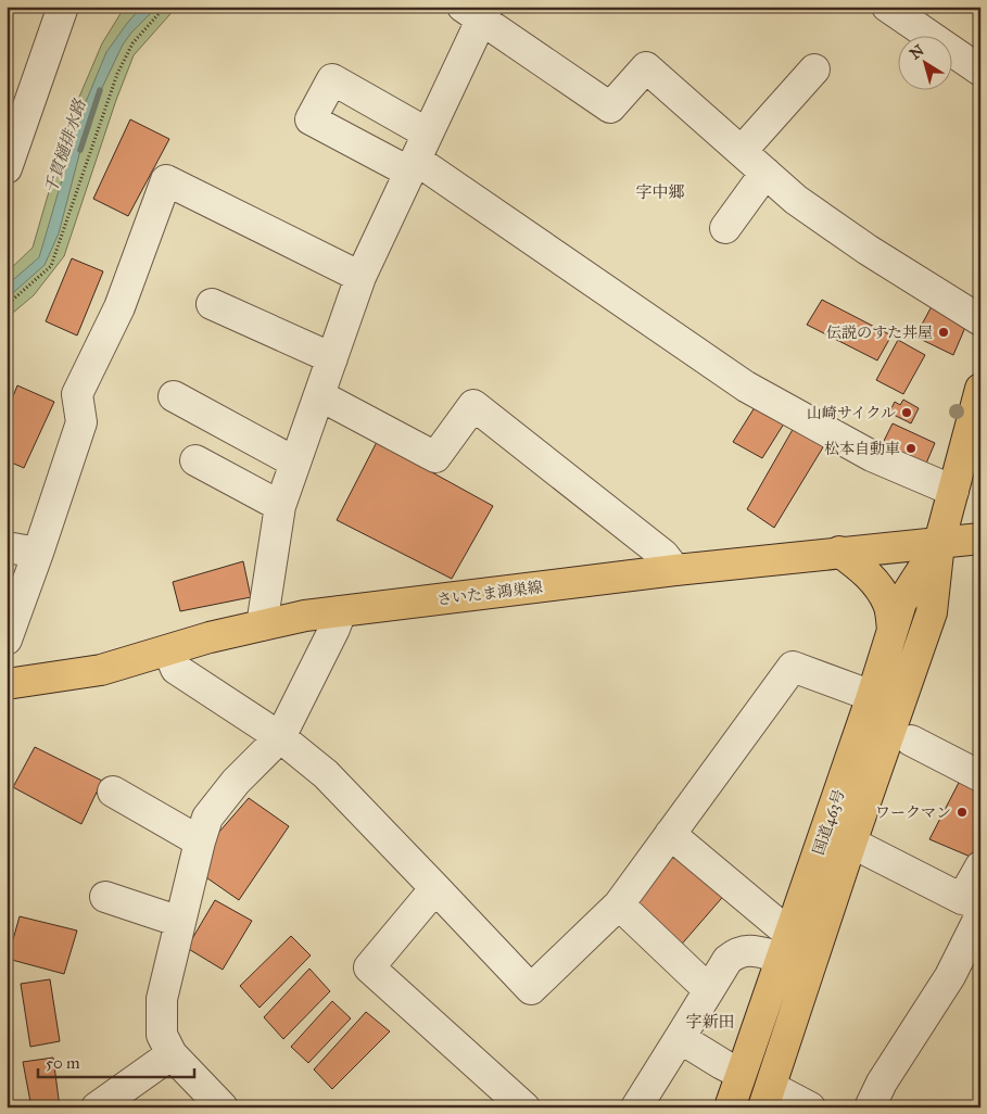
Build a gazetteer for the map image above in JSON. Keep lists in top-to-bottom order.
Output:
{
  "streets": {
    "main road": ["さいたま鴻巣線", "国道463号"]
  },
  "crossings": [
    ["さいたま鴻巣線", "国道463号"]
  ],
  "districts": ["字中郷", "字新田"],
  "water": ["千貫樋排水路"],
  "places": [
    "伝説のすた丼屋",
    "山崎サイクル",
    "松本自動車",
    "ワークマン"
  ],
  "scale_bar": "50 m",
  "north": "top left"
}
